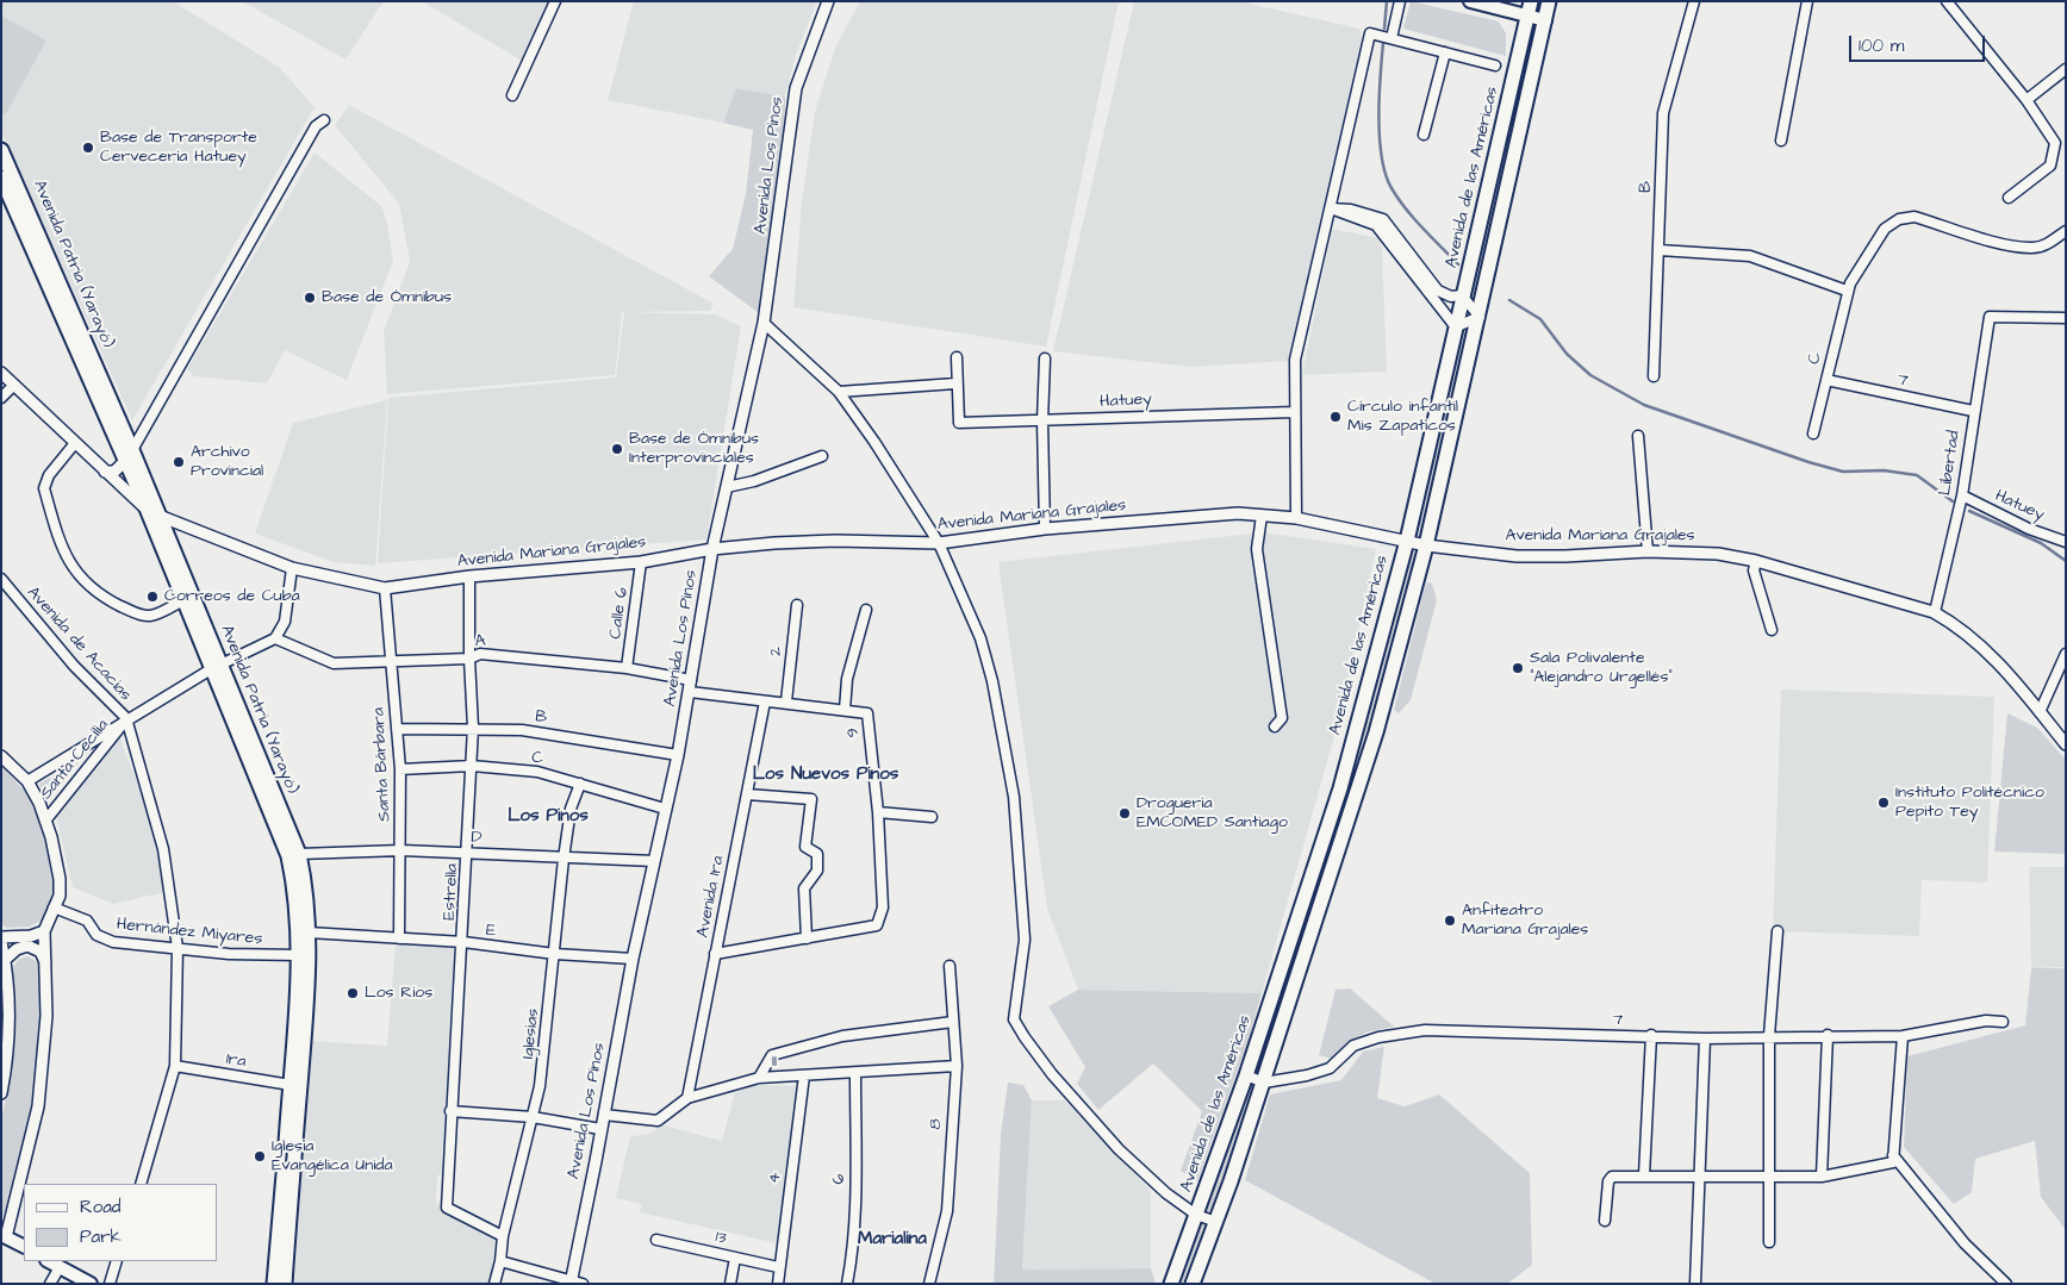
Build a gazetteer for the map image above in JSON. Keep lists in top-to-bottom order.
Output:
{
  "streets": {
    "main road": ["Avenida de las Américas", "Avenida Patria (Yarayó)"],
    "street": [
      "Avenida Los Pinos",
      "B",
      "C",
      "7",
      "Hatuey",
      "Libertad",
      "Avenida Mariana Grajales",
      "Calle 6",
      "A",
      "Avenida de Acacias",
      "2",
      "9",
      "Santa Cecilia",
      "Santa Bárbara",
      "D",
      "Estrella",
      "Avenida 1ra",
      "E",
      "Hernández Miyares",
      "Iglesias",
      "1ra",
      "11",
      "8",
      "4",
      "6",
      "13"
    ]
  },
  "crossings": [
    ["Avenida Los Pinos", "B"],
    ["Avenida Los Pinos", "C"],
    ["Avenida Los Pinos", "Avenida Mariana Grajales"],
    ["Avenida Los Pinos", "A"],
    ["Avenida Los Pinos", "9"],
    ["Avenida Los Pinos", "D"],
    ["Avenida Los Pinos", "E"],
    ["Avenida Los Pinos", "11"],
    ["Avenida de las Américas", "7"],
    ["Avenida de las Américas", "Avenida Mariana Grajales"],
    ["B", "Santa Bárbara"],
    ["B", "Estrella"],
    ["Avenida Patria (Yarayó)", "Avenida Mariana Grajales"],
    ["Avenida Patria (Yarayó)", "Santa Cecilia"],
    ["Avenida Patria (Yarayó)", "D"],
    ["Avenida Patria (Yarayó)", "E"],
    ["Avenida Patria (Yarayó)", "Hernández Miyares"],
    ["Avenida Patria (Yarayó)", "1ra"],
    ["C", "7"],
    ["C", "Santa Bárbara"],
    ["C", "Estrella"],
    ["C", "Iglesias"],
    ["7", "Libertad"],
    ["Hatuey", "Libertad"],
    ["Libertad", "Avenida Mariana Grajales"],
    ["Avenida Mariana Grajales", "Calle 6"],
    ["Avenida Mariana Grajales", "Santa Bárbara"],
    ["Avenida Mariana Grajales", "Estrella"],
    ["Calle 6", "A"],
    ["A", "Santa Cecilia"],
    ["A", "Santa Bárbara"],
    ["A", "Estrella"],
    ["Avenida de Acacias", "Santa Cecilia"],
    ["Avenida de Acacias", "Hernández Miyares"],
    ["Avenida de Acacias", "1ra"],
    ["2", "9"],
    ["9", "Avenida 1ra"],
    ["Santa Bárbara", "D"],
    ["Santa Bárbara", "E"],
    ["D", "Estrella"],
    ["D", "Iglesias"],
    ["Estrella", "E"],
    ["Estrella", "Iglesias"],
    ["Avenida 1ra", "11"],
    ["E", "Iglesias"],
    ["11", "8"],
    ["11", "4"],
    ["11", "6"],
    ["4", "13"]
  ],
  "districts": ["Los Nuevos Pinos", "Los Pinos", "Marialina"],
  "places": [
    "Base de Transporte Cervecería Hatuey",
    "Base de Ómnibus",
    "Círculo infantil Mis Zapaticos",
    "Base de Ómnibus Interprovinciales",
    "Archivo Provincial",
    "Correos de Cuba",
    "Sala Polivalente \"Alejandro Urgellés\"",
    "Instituto Politécnico Pepito Tey",
    "Droguería EMCOMED Santiago",
    "Anfiteatro Mariana Grajales",
    "Los Ríos",
    "Iglesia Evangélica Unida"
  ],
  "legend": ["Road", "Park"],
  "scale_bar": "100 m"
}
